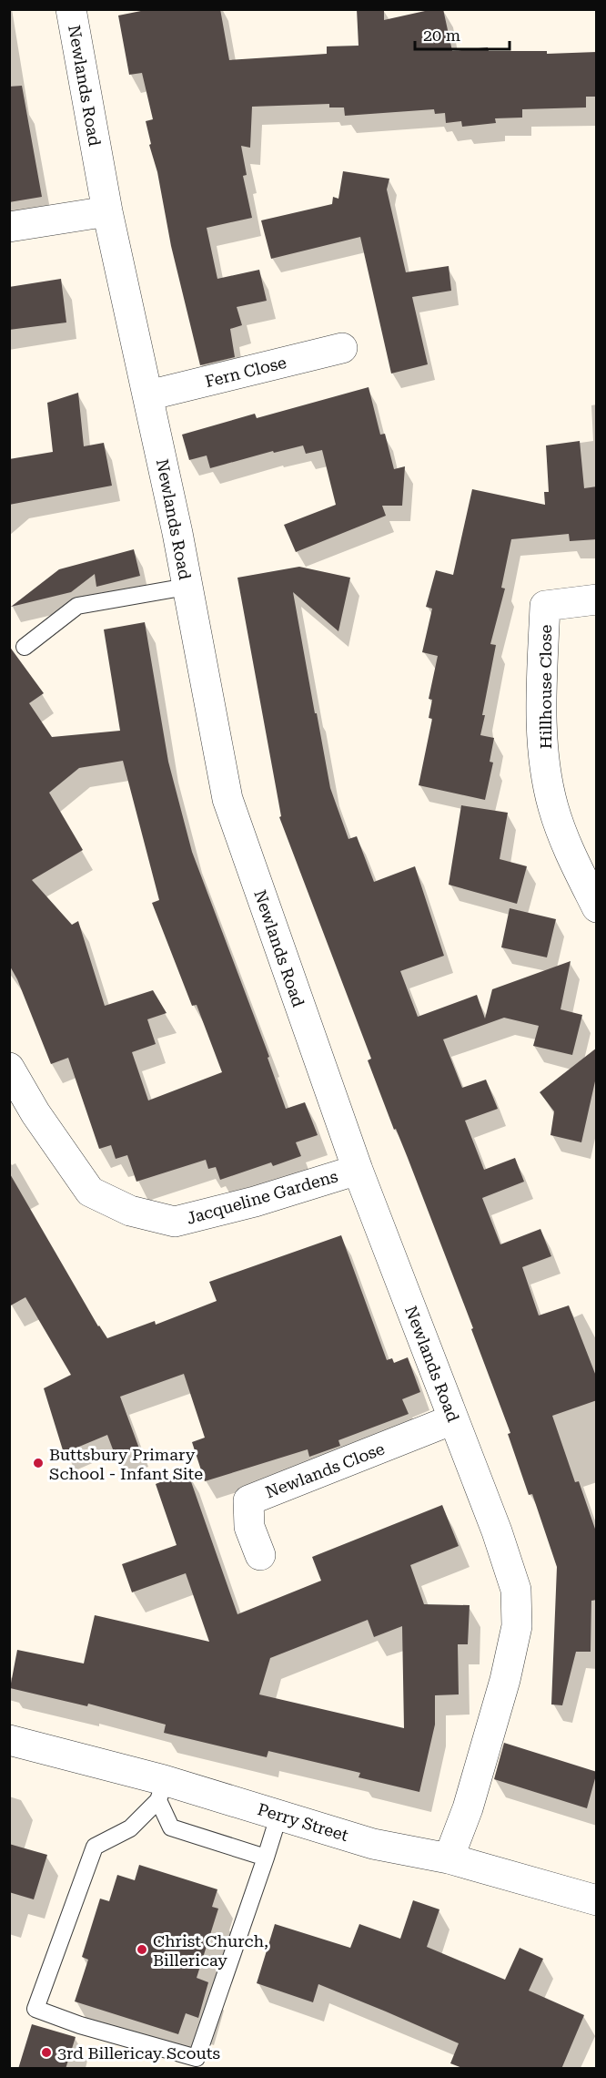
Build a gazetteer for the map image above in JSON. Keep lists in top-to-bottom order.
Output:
{
  "streets": {
    "street": [
      "Newlands Road",
      "Fern Close",
      "Hillhouse Close",
      "Jacqueline Gardens",
      "Newlands Close",
      "Perry Street"
    ]
  },
  "crossings": [
    ["Newlands Road", "Fern Close"],
    ["Newlands Road", "Jacqueline Gardens"],
    ["Newlands Road", "Newlands Close"],
    ["Newlands Road", "Perry Street"]
  ],
  "places": ["Buttsbury Primary School - Infant Site", "Christ Church, Billericay", "3rd Billericay Scouts"],
  "scale_bar": "20 m"
}
